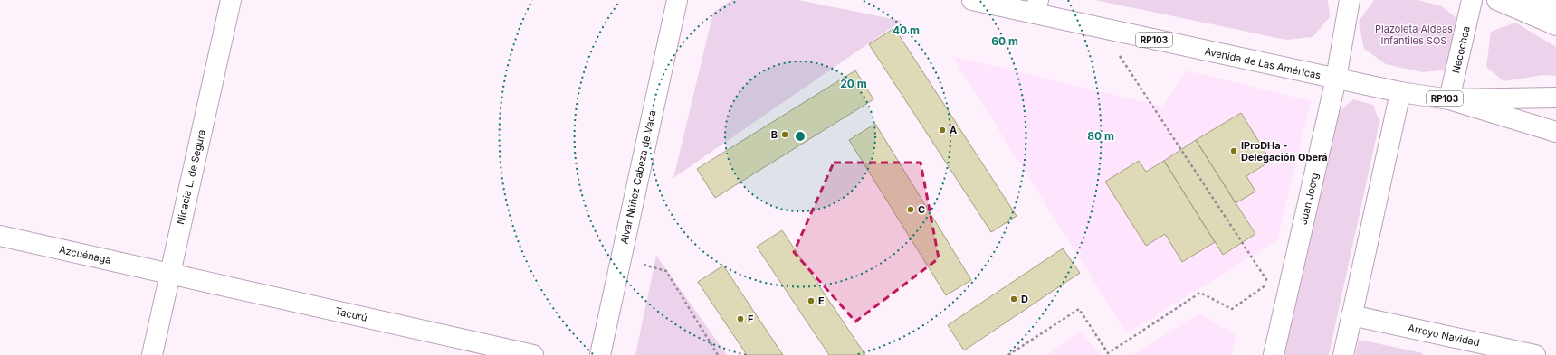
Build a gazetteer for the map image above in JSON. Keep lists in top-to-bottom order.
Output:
{
  "streets": {
    "street": [
      "RP103",
      "Necochea",
      "Avenida de Las Américas",
      "Nicacia L. de Segura",
      "Alvar Núñez Cabeza de Vaca",
      "Juan Joerg",
      "Azcuénaga",
      "Tacurú",
      "Arroyo Navidad"
    ]
  },
  "crossings": [
    ["Necochea", "Avenida de Las Américas"],
    ["Avenida de Las Américas", "Juan Joerg"],
    ["Nicacia L. de Segura", "Azcuénaga"],
    ["Nicacia L. de Segura", "Tacurú"],
    ["Azcuénaga", "Tacurú"]
  ],
  "parks": ["Plazoleta Aldeas Infantiles SOS"],
  "places": [
    "A",
    "B",
    "IProDHa - Delegación Oberá",
    "C",
    "D",
    "E",
    "F"
  ],
  "rings": [
    "40 m",
    "60 m",
    "20 m",
    "80 m"
  ]
}
